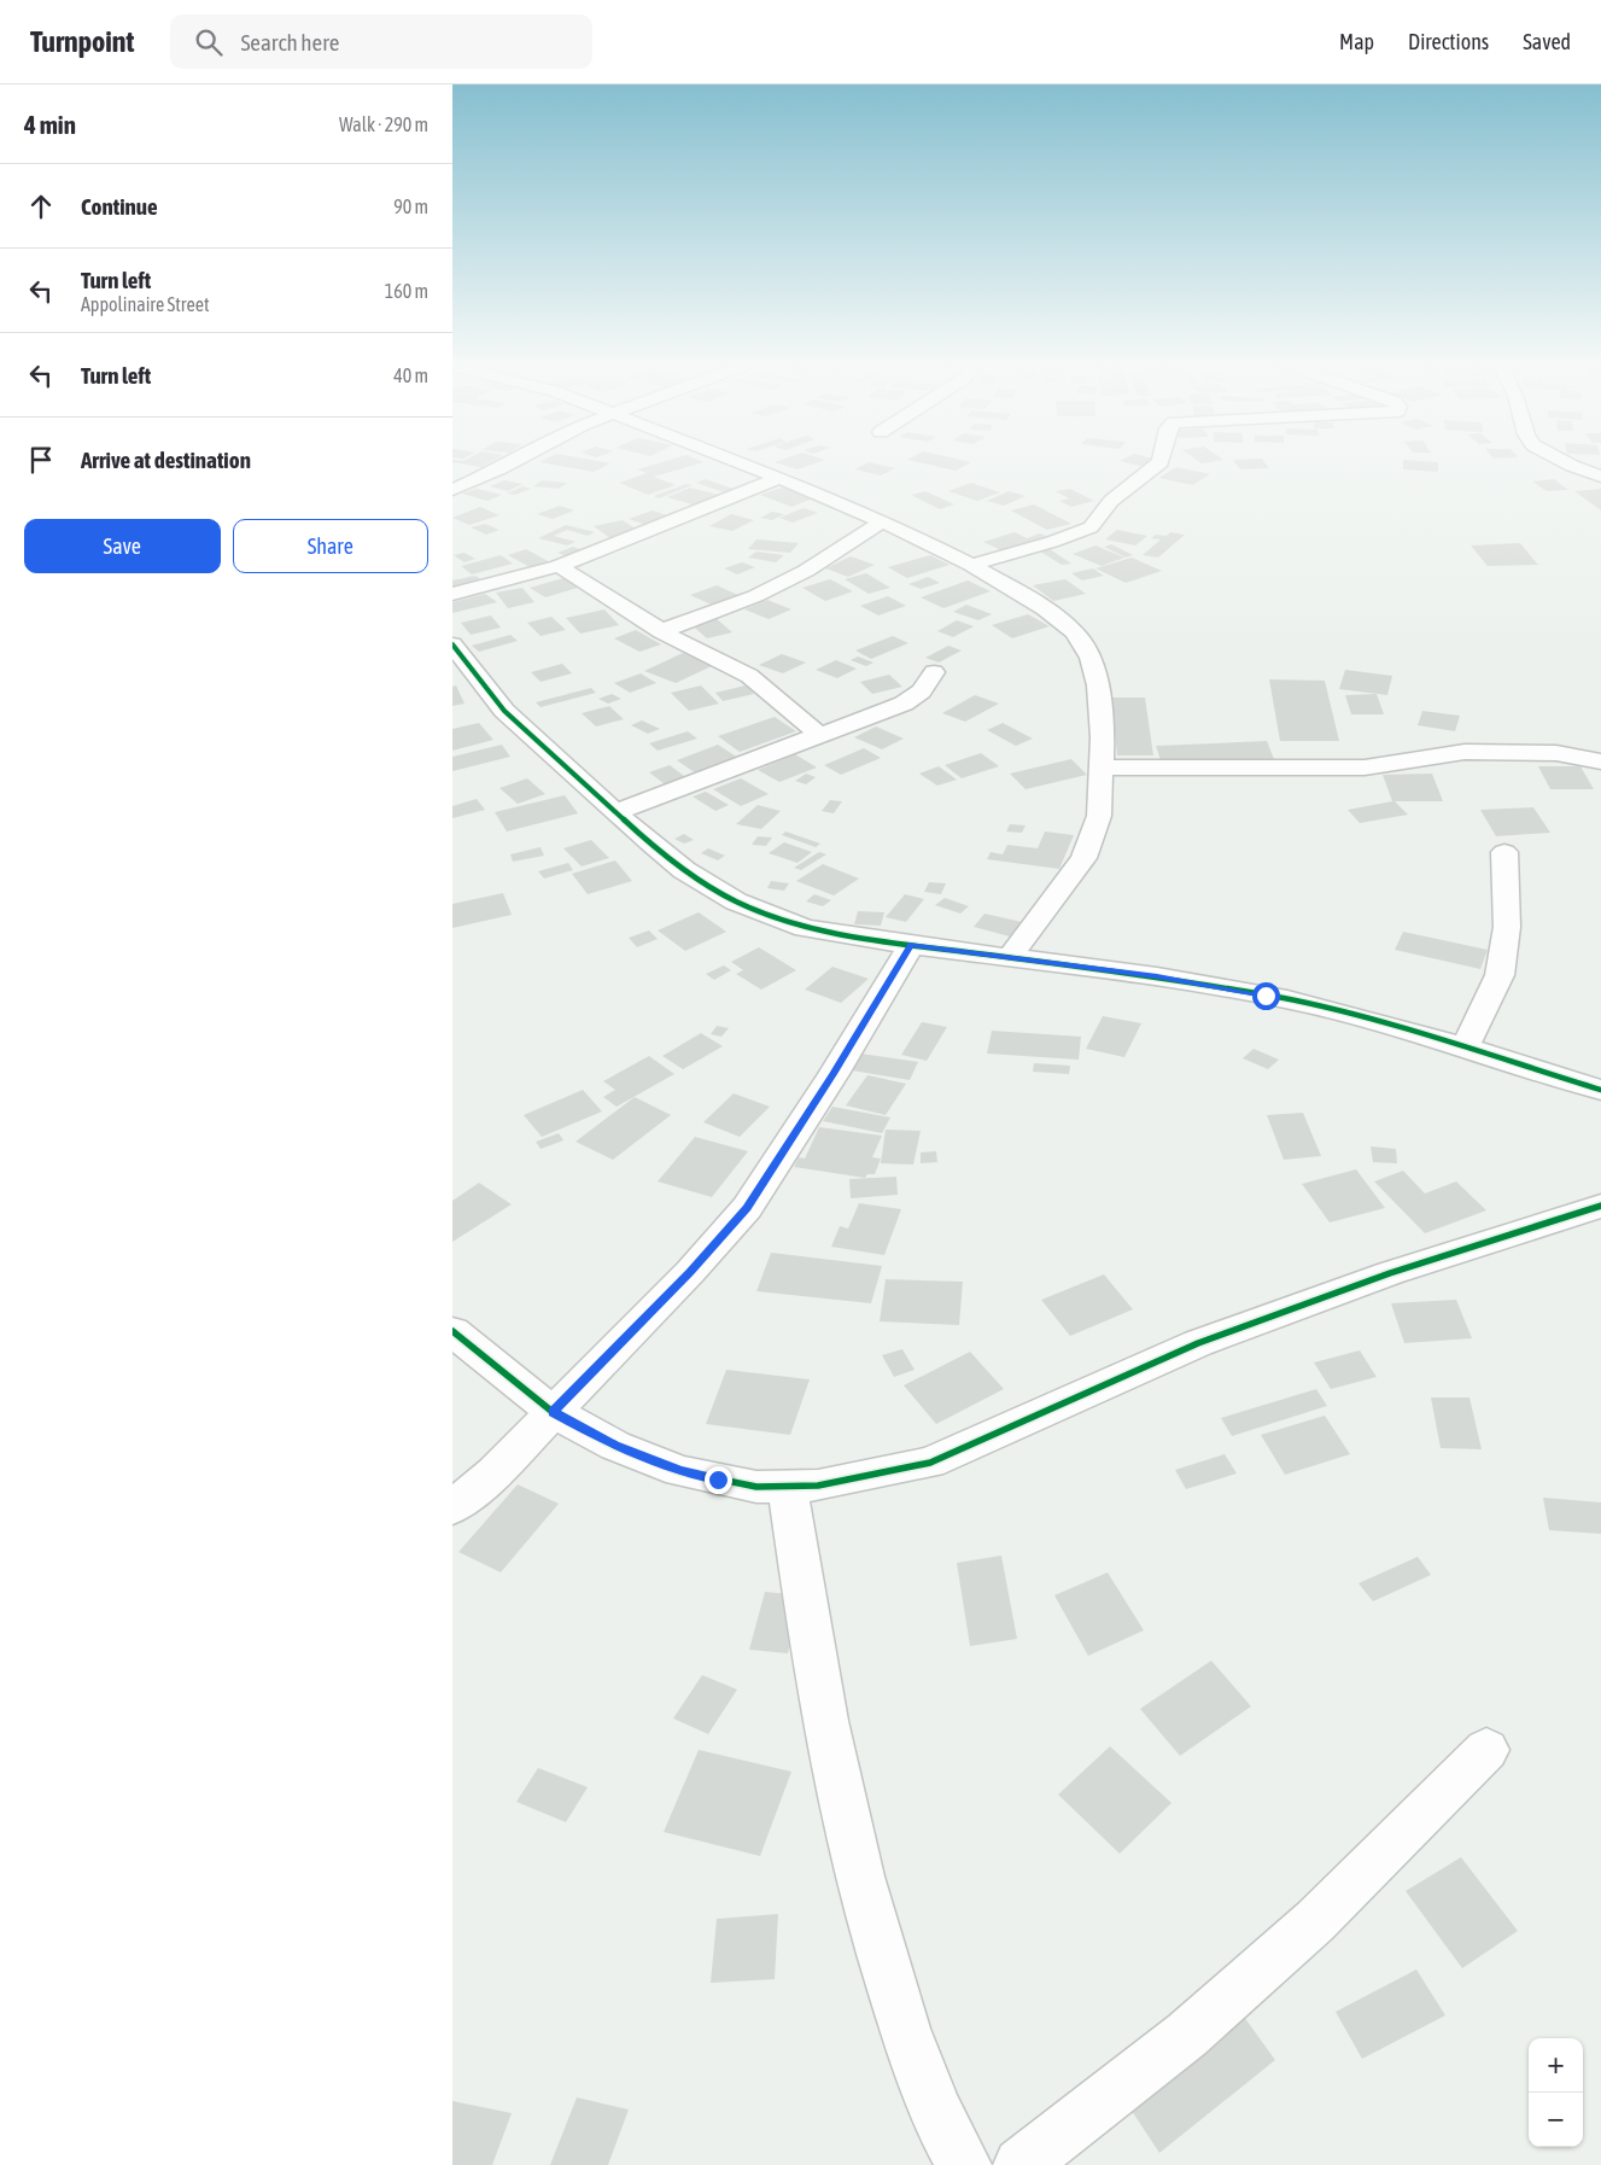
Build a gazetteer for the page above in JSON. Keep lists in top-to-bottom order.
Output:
{
  "page": {
    "header": "Turnpoint",
    "search": "Search here",
    "nav": ["Map", "Directions", "Saved"],
    "heading": ["4 min", "Walk · 290 m"],
    "list": [
      ["Continue", "90 m"],
      ["Turn left", "Appolinaire Street", "160 m"],
      ["Turn left", "40 m"],
      "Arrive at destination"
    ],
    "buttons": ["Save", "Share"],
    "map_buttons": ["+", "−"]
  }
}
